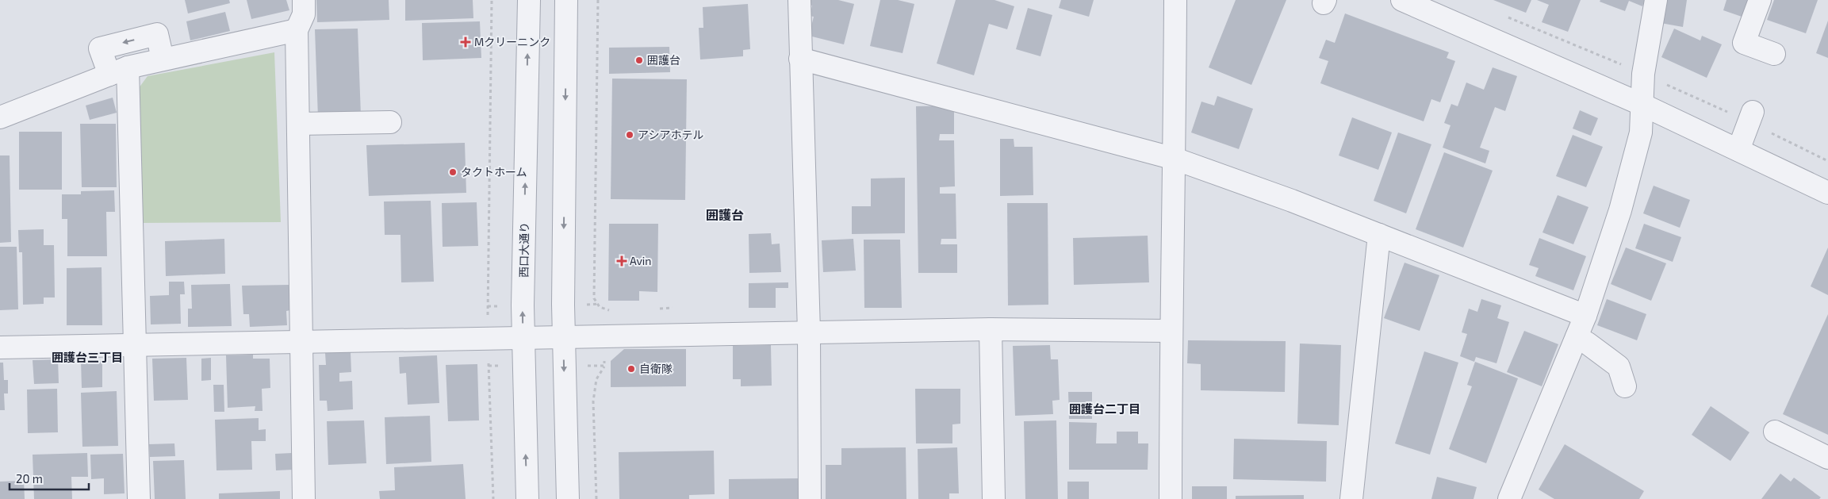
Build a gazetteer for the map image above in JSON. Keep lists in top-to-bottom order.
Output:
{
  "streets": {
    "street": ["西口大通り"]
  },
  "districts": ["囲護台", "囲護台三丁目", "囲護台二丁目"],
  "places": {
    "health": ["Mクリーニンク", "Avin"],
    "other": [
      "囲護台",
      "アシアホテル",
      "タクトホーム",
      "自衛隊"
    ]
  },
  "scale_bar": "20 m"
}
